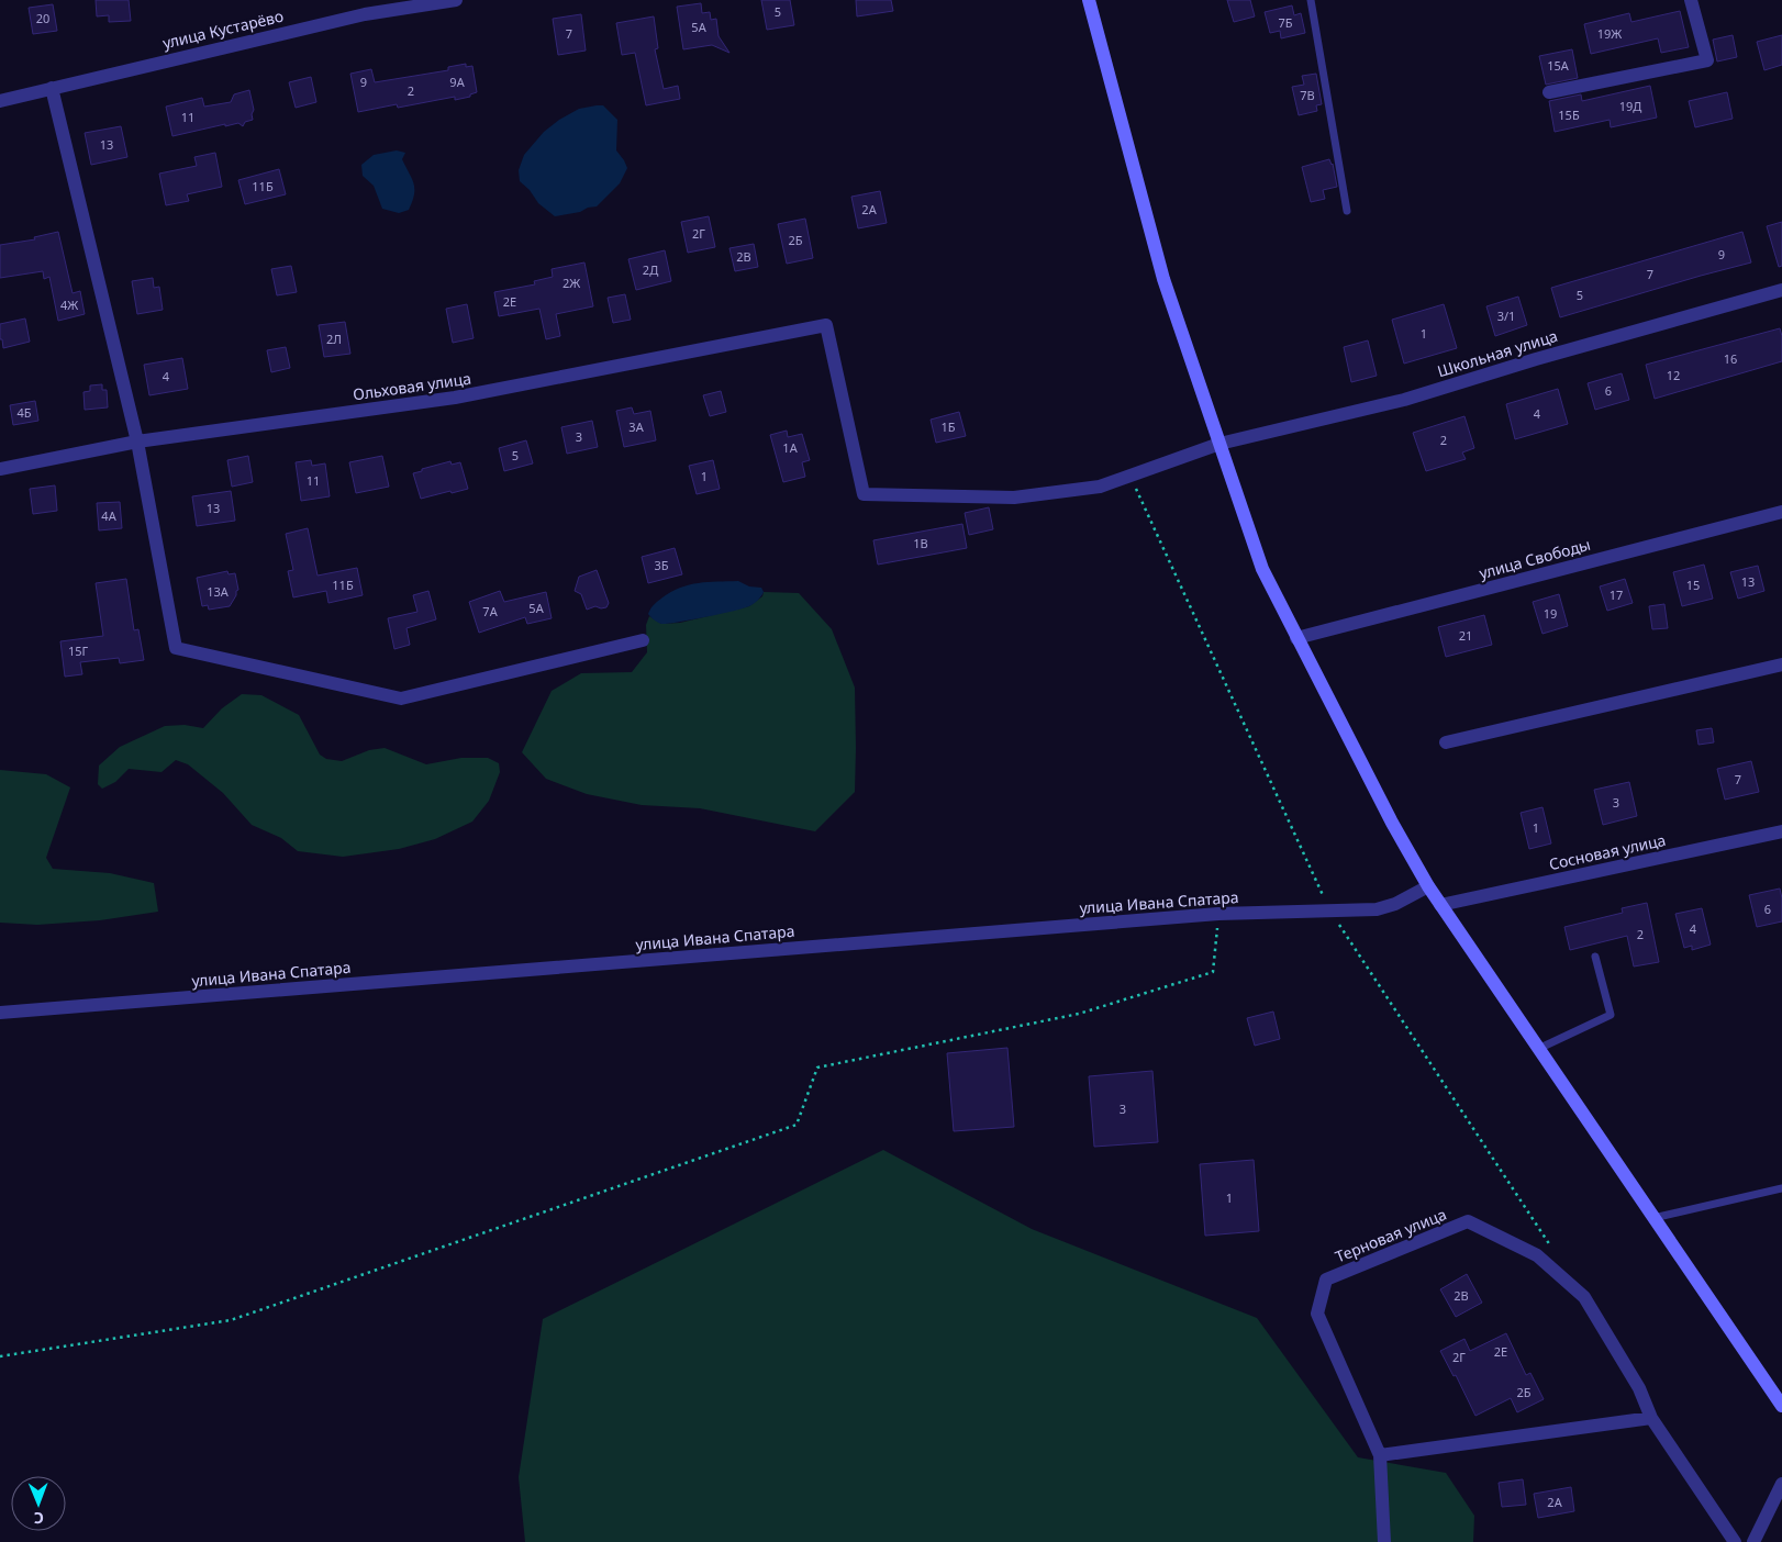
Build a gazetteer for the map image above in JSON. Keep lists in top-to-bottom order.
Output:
{
  "streets": {
    "street": [
      "улица Кустарёво",
      "Школьная улица",
      "Ольховая улица",
      "улица Свободы",
      "Сосновая улица",
      "улица Ивана Спатара",
      "Терновая улица"
    ]
  },
  "crossings": [
    ["Школьная улица", "Ольховая улица"]
  ],
  "house_numbers": [
    "5",
    "20",
    "7Б",
    "5А",
    "7",
    "19Ж",
    "15А",
    "9",
    "9А",
    "2",
    "7В",
    "19Д",
    "15Б",
    "11",
    "13",
    "11Б",
    "2А",
    "2Г",
    "2Б",
    "9",
    "2В",
    "2Д",
    "7",
    "2Ж",
    "5",
    "2Е",
    "4Ж",
    "3/1",
    "1",
    "2Л",
    "16",
    "12",
    "4",
    "6",
    "4Б",
    "4",
    "3А",
    "1Б",
    "3",
    "2",
    "1А",
    "5",
    "1",
    "11",
    "13",
    "4А",
    "1В",
    "3Б",
    "13",
    "11Б",
    "15",
    "13А",
    "17",
    "5А",
    "7А",
    "19",
    "21",
    "15Г",
    "7",
    "3",
    "1",
    "6",
    "4",
    "2",
    "3",
    "1",
    "2В",
    "2Е",
    "2Г",
    "2Б",
    "2А"
  ],
  "north": "bottom"
}
